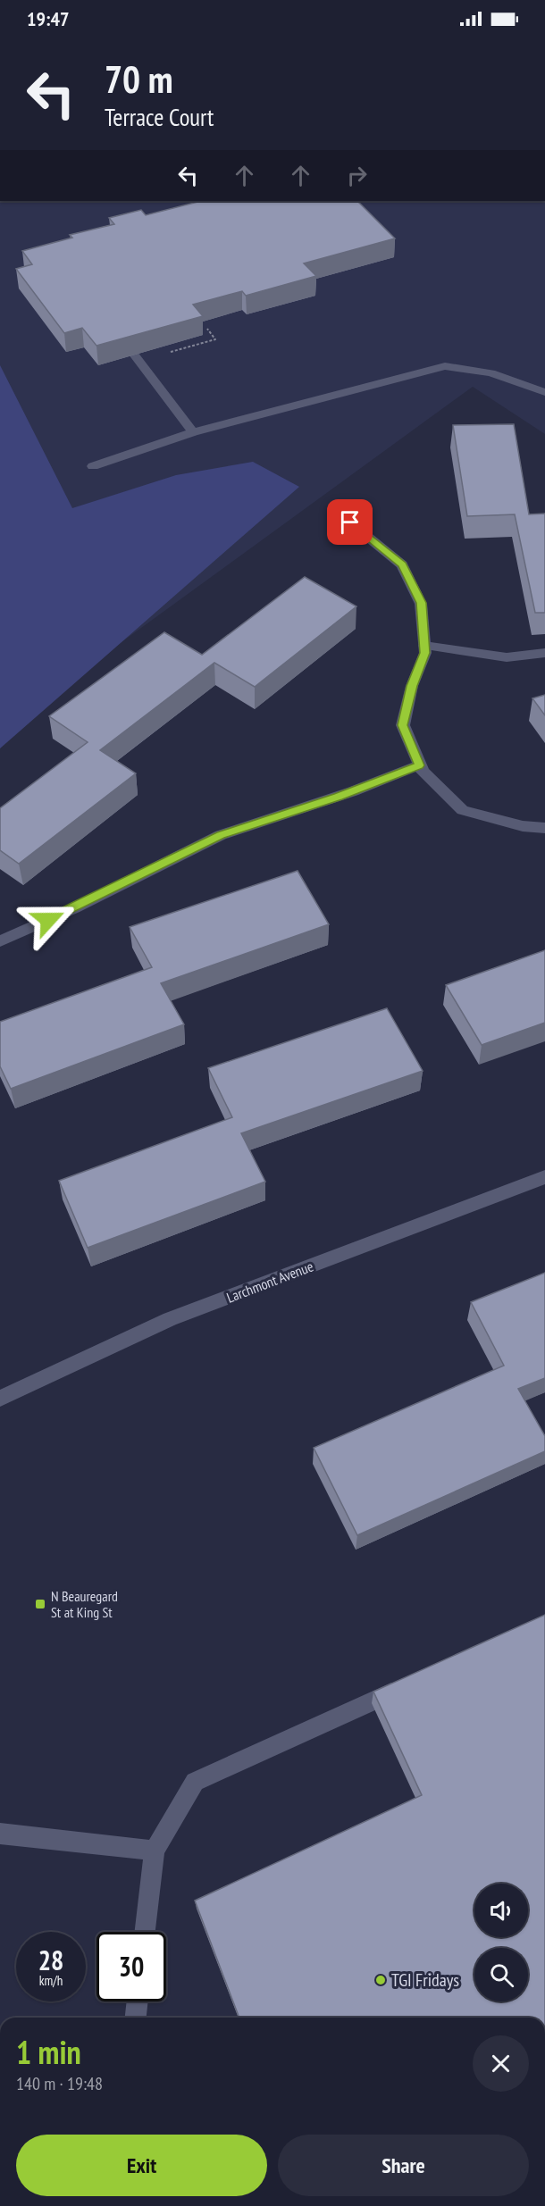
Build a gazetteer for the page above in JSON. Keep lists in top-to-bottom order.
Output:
{
  "streets": {
    "street": ["Larchmont Avenue"]
  },
  "places": {
    "transit": ["N Beauregard St at King St"],
    "other": ["TGI Fridays"]
  },
  "page": {
    "status": "19:47",
    "turn": ["70 m", "Terrace Court"],
    "speed": "28 km/h",
    "limit": "30",
    "heading": ["1 min", "140 m · 19:48"],
    "buttons": ["Exit", "Share"]
  }
}
